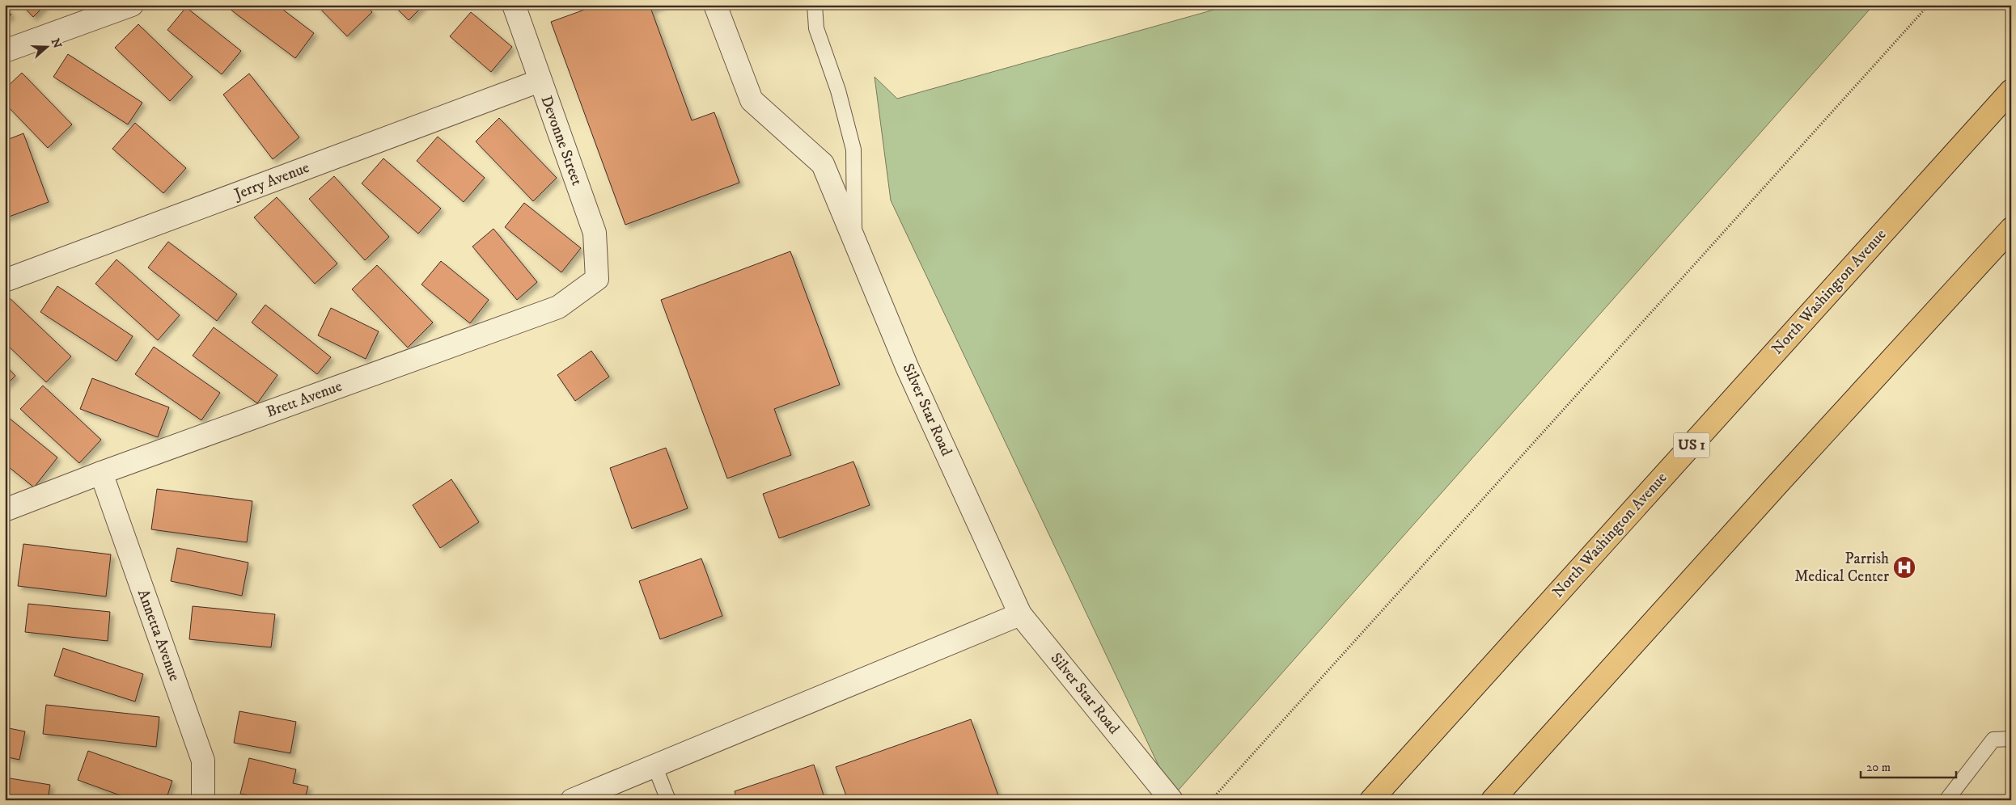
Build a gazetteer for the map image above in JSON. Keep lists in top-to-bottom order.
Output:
{
  "streets": {
    "main road": ["North Washington Avenue", "US 1"],
    "street": [
      "Devonne Street",
      "Jerry Avenue",
      "Brett Avenue",
      "Silver Star Road",
      "Annetta Avenue"
    ]
  },
  "crossings": [
    ["Devonne Street", "Jerry Avenue"],
    ["Devonne Street", "Brett Avenue"],
    ["Brett Avenue", "Annetta Avenue"]
  ],
  "places": {
    "hospital": ["Parrish Medical Center"]
  },
  "scale_bar": "20 m",
  "north": "right"
}
